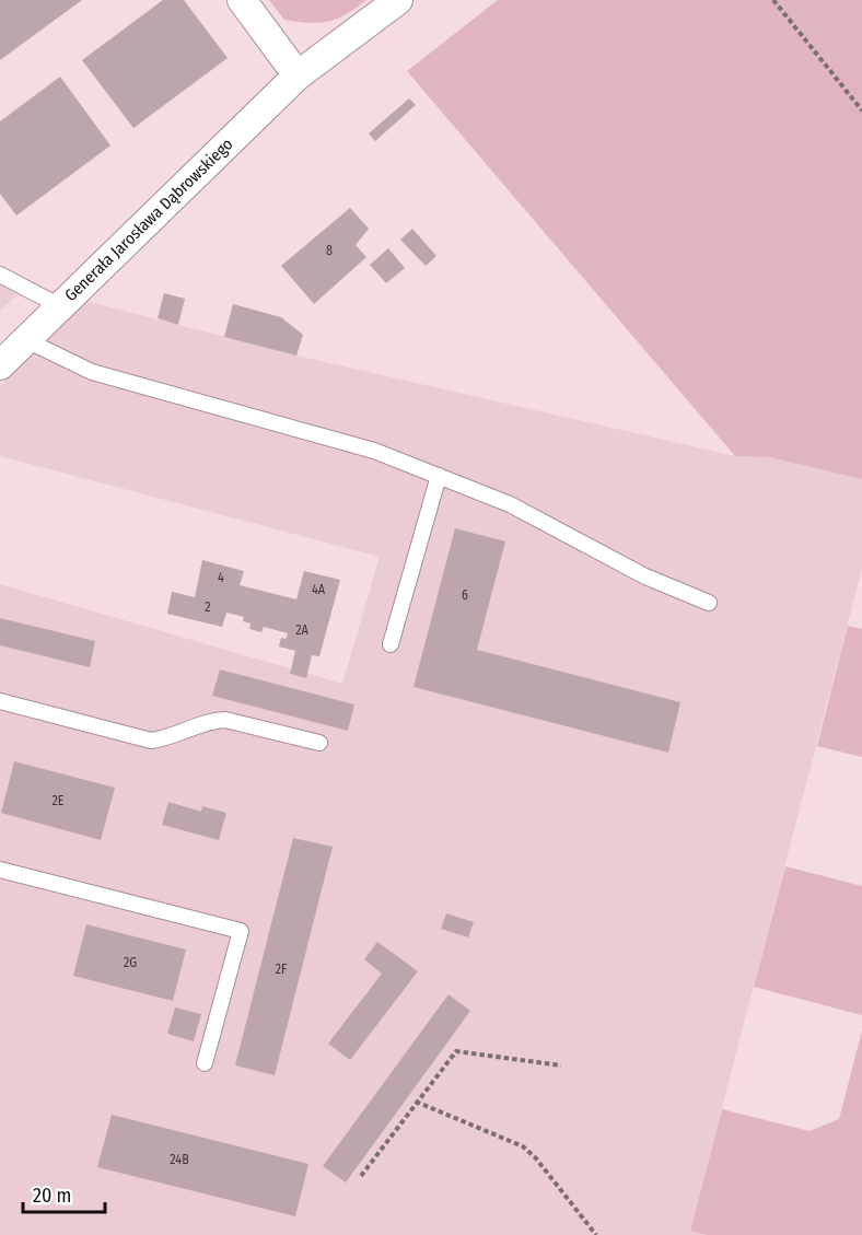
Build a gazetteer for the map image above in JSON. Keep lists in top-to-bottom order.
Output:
{
  "streets": {
    "street": ["Generała Jarosława Dąbrowskiego"]
  },
  "house_numbers": [
    "8",
    "4",
    "4A",
    "6",
    "2",
    "2A",
    "2E",
    "2G",
    "2F",
    "24B"
  ],
  "scale_bar": "20 m"
}
